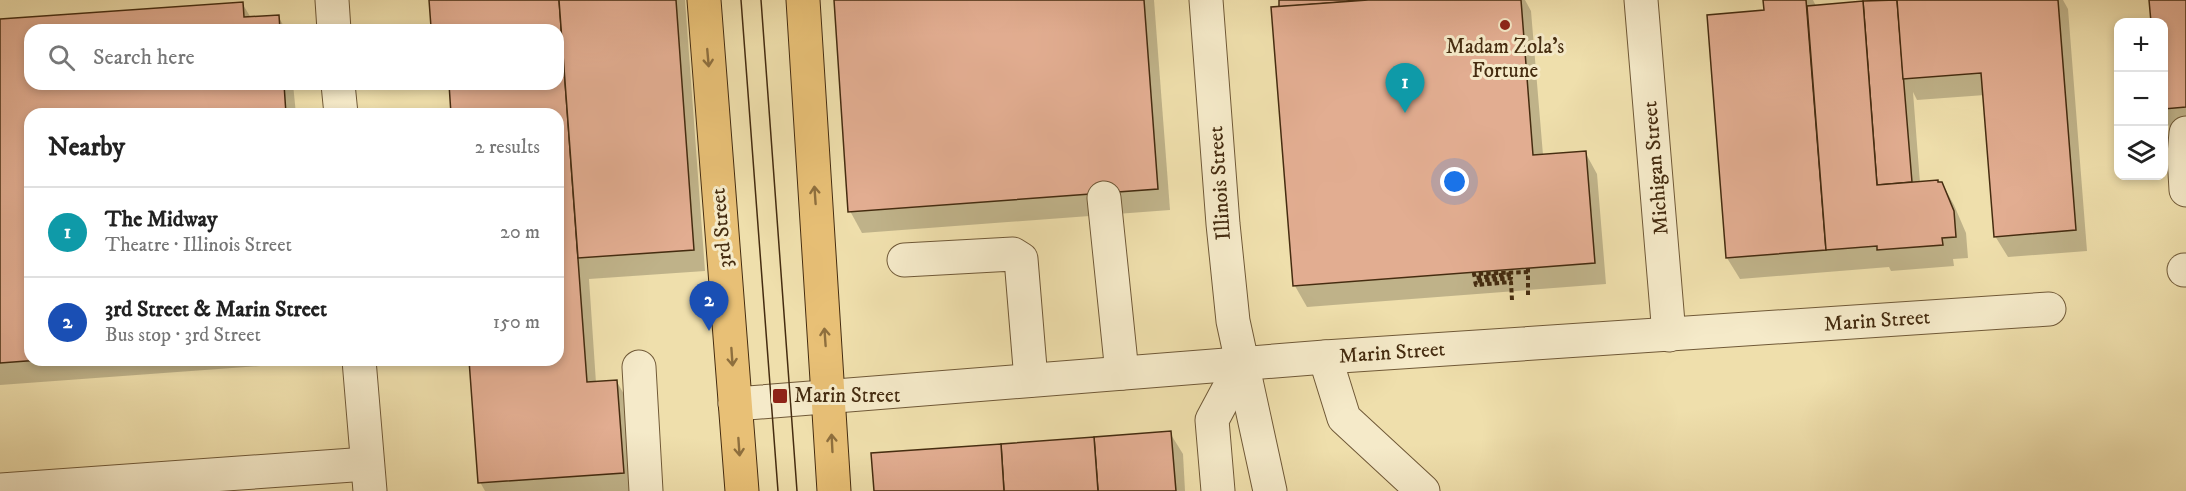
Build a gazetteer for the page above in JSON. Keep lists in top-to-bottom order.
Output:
{
  "streets": {
    "main road": ["3rd Street"],
    "street": ["Michigan Street", "Illinois Street", "Marin Street"]
  },
  "crossings": [
    ["Michigan Street", "Marin Street"],
    ["Illinois Street", "Marin Street"],
    ["3rd Street", "Marin Street"]
  ],
  "places": {
    "other": ["Madam Zola's Fortune"],
    "transit": ["Marin Street"]
  },
  "page": {
    "map_buttons": ["+", "−"],
    "search": "Search here",
    "pins": ["1", "2"],
    "heading": ["Nearby", "2 results"],
    "list": [
      {
        "mark": "1",
        "name": "The Midway",
        "note": "Theatre · Illinois Street",
        "value": "20 m"
      },
      {
        "mark": "2",
        "name": "3rd Street & Marin Street",
        "note": "Bus stop · 3rd Street",
        "value": "150 m"
      }
    ]
  }
}
